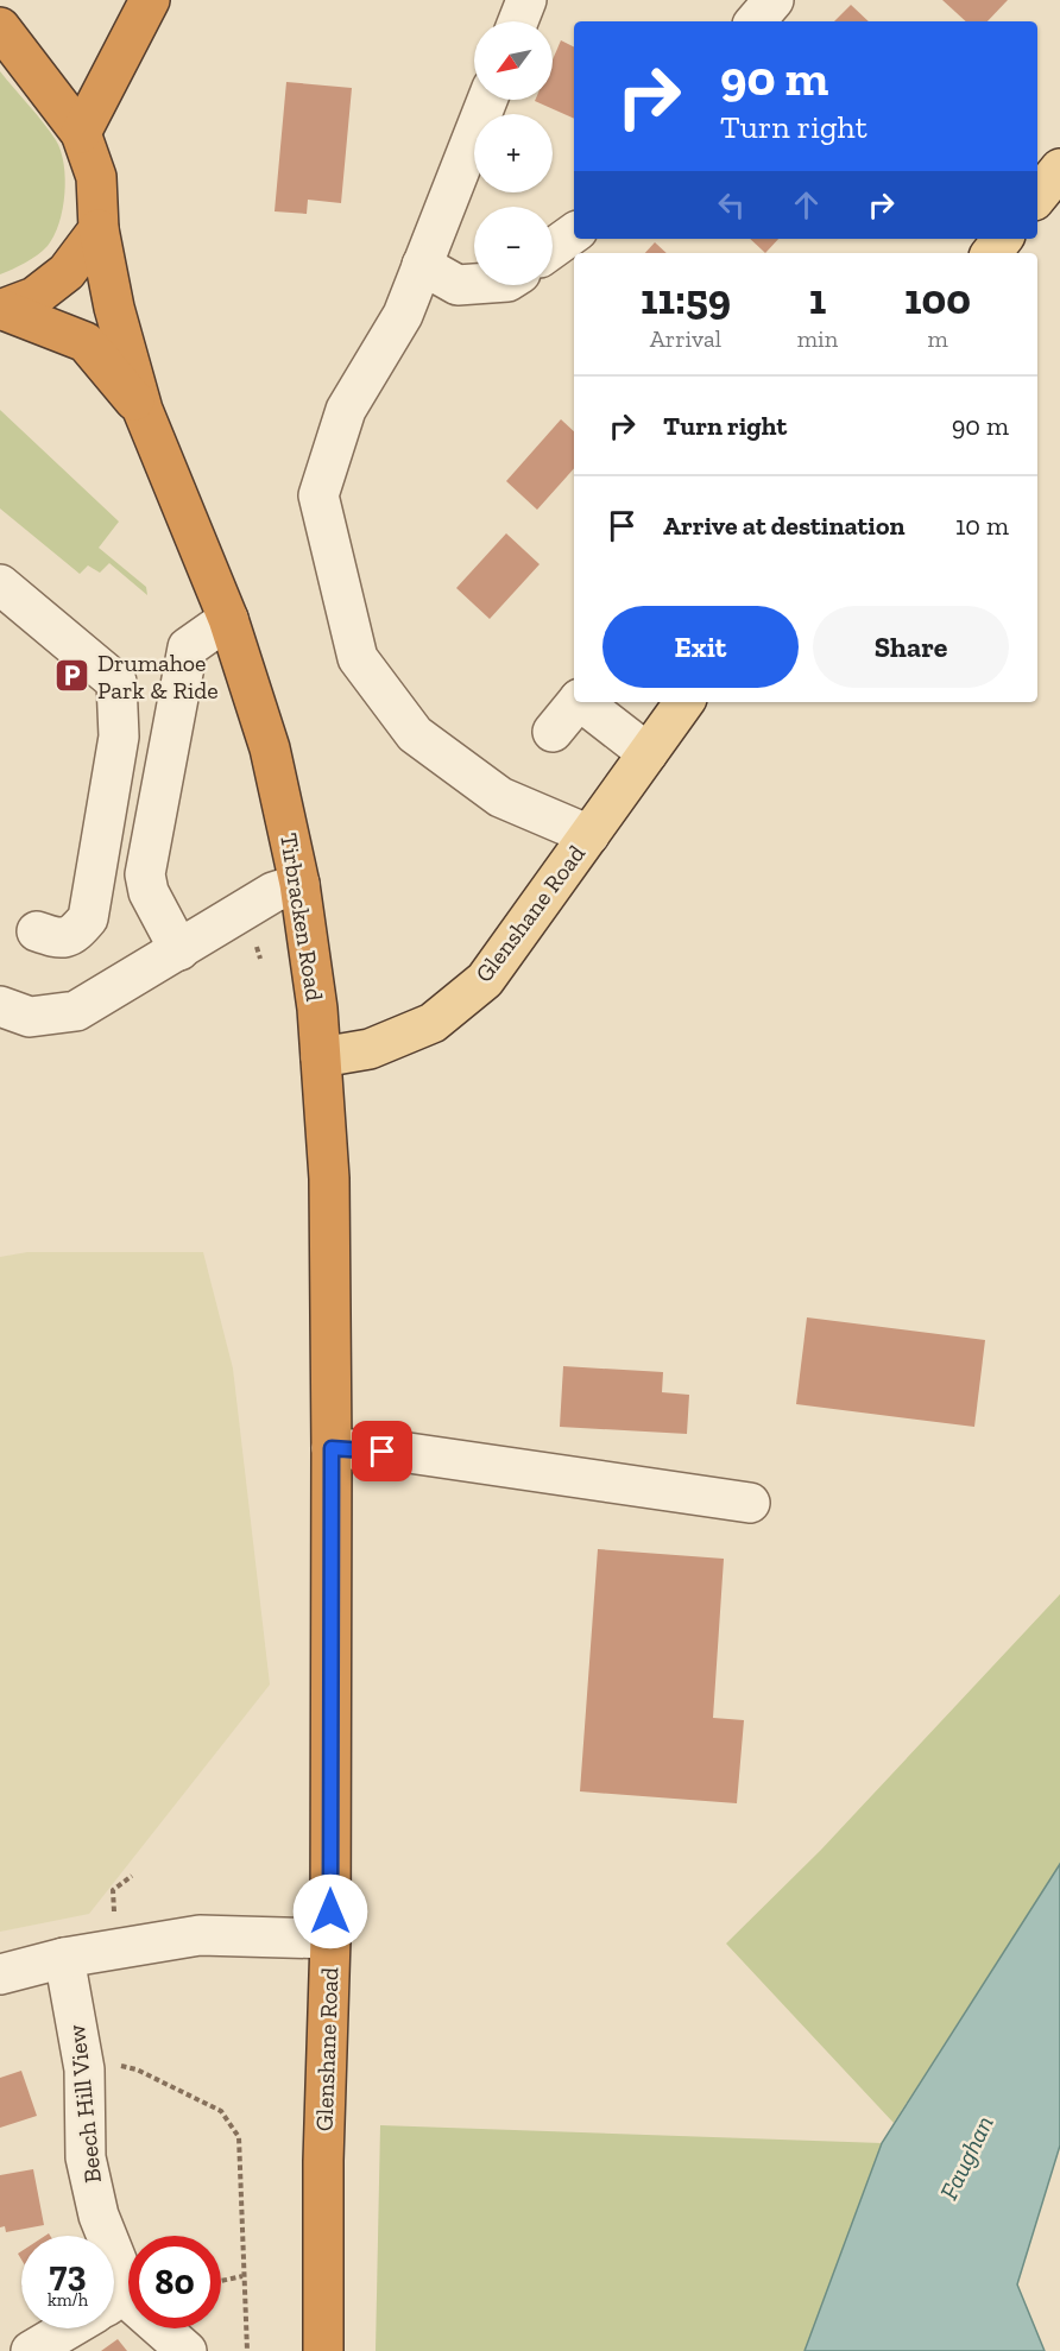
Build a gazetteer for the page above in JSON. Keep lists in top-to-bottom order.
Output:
{
  "streets": {
    "highway": ["Glenshane Road", "Tirbracken Road"],
    "street": ["Beech Hill View"]
  },
  "crossings": [
    ["Glenshane Road", "Tirbracken Road"]
  ],
  "water": ["Faughan"],
  "places": {
    "parking": ["Drumahoe Park & Ride"]
  },
  "north": "bottom left",
  "page": {
    "map_buttons": ["+", "−"],
    "turn": ["90 m", "Turn right"],
    "eta": [
      "11:59",
      "Arrival",
      "1",
      "min",
      "100",
      "m"
    ],
    "list": [
      {
        "name": "Turn right",
        "value": "90 m"
      },
      {
        "name": "Arrive at destination",
        "value": "10 m"
      }
    ],
    "buttons": ["Exit", "Share"],
    "speed": "73 km/h",
    "limit": "80"
  }
}
